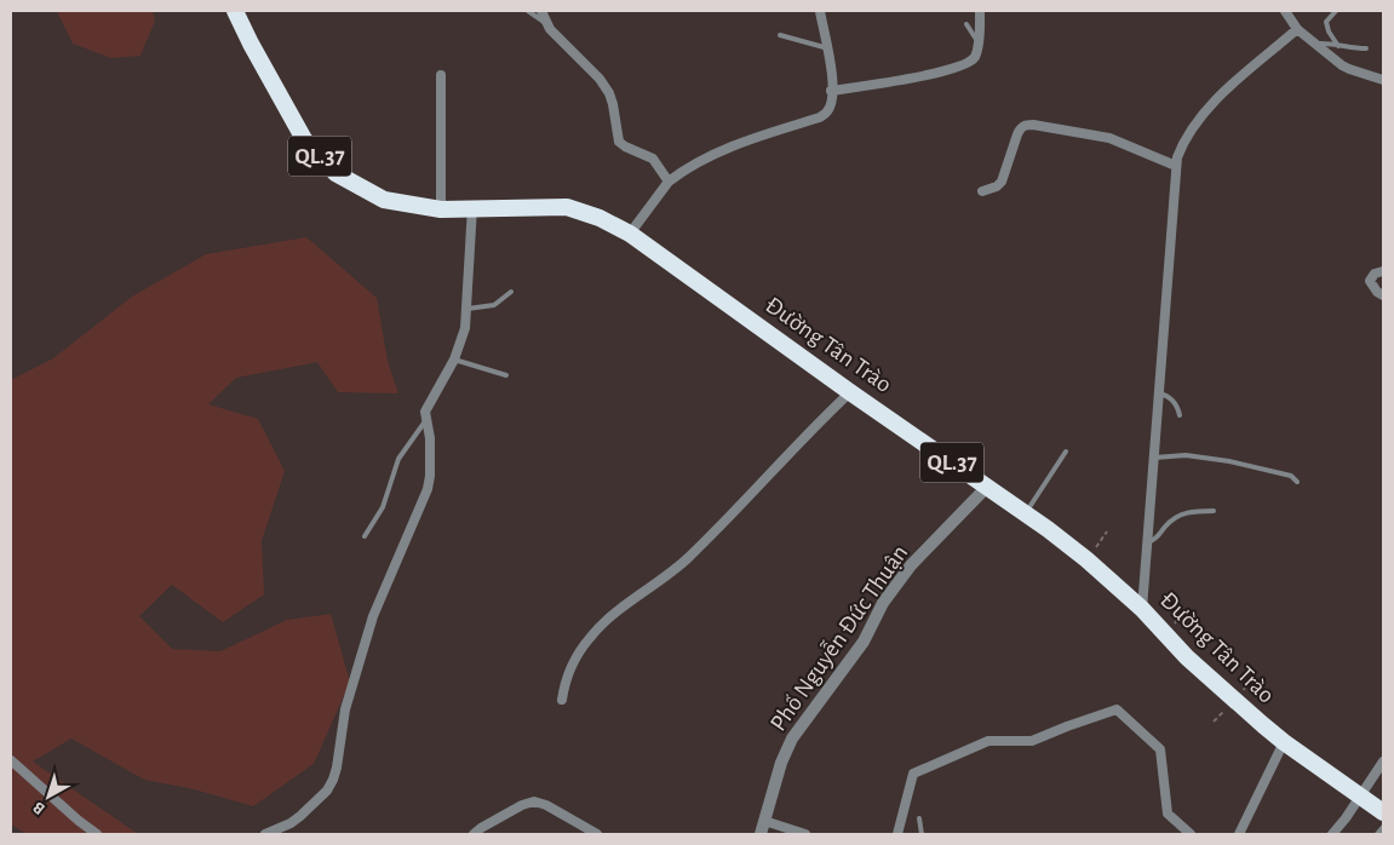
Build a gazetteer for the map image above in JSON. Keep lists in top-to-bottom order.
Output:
{
  "streets": {
    "highway": ["QL.37", "Đường Tân Trào"],
    "street": ["Phố Nguyễn Đức Thuận"]
  },
  "crossings": [
    ["Đường Tân Trào", "Phố Nguyễn Đức Thuận"]
  ],
  "north": "bottom left"
}
